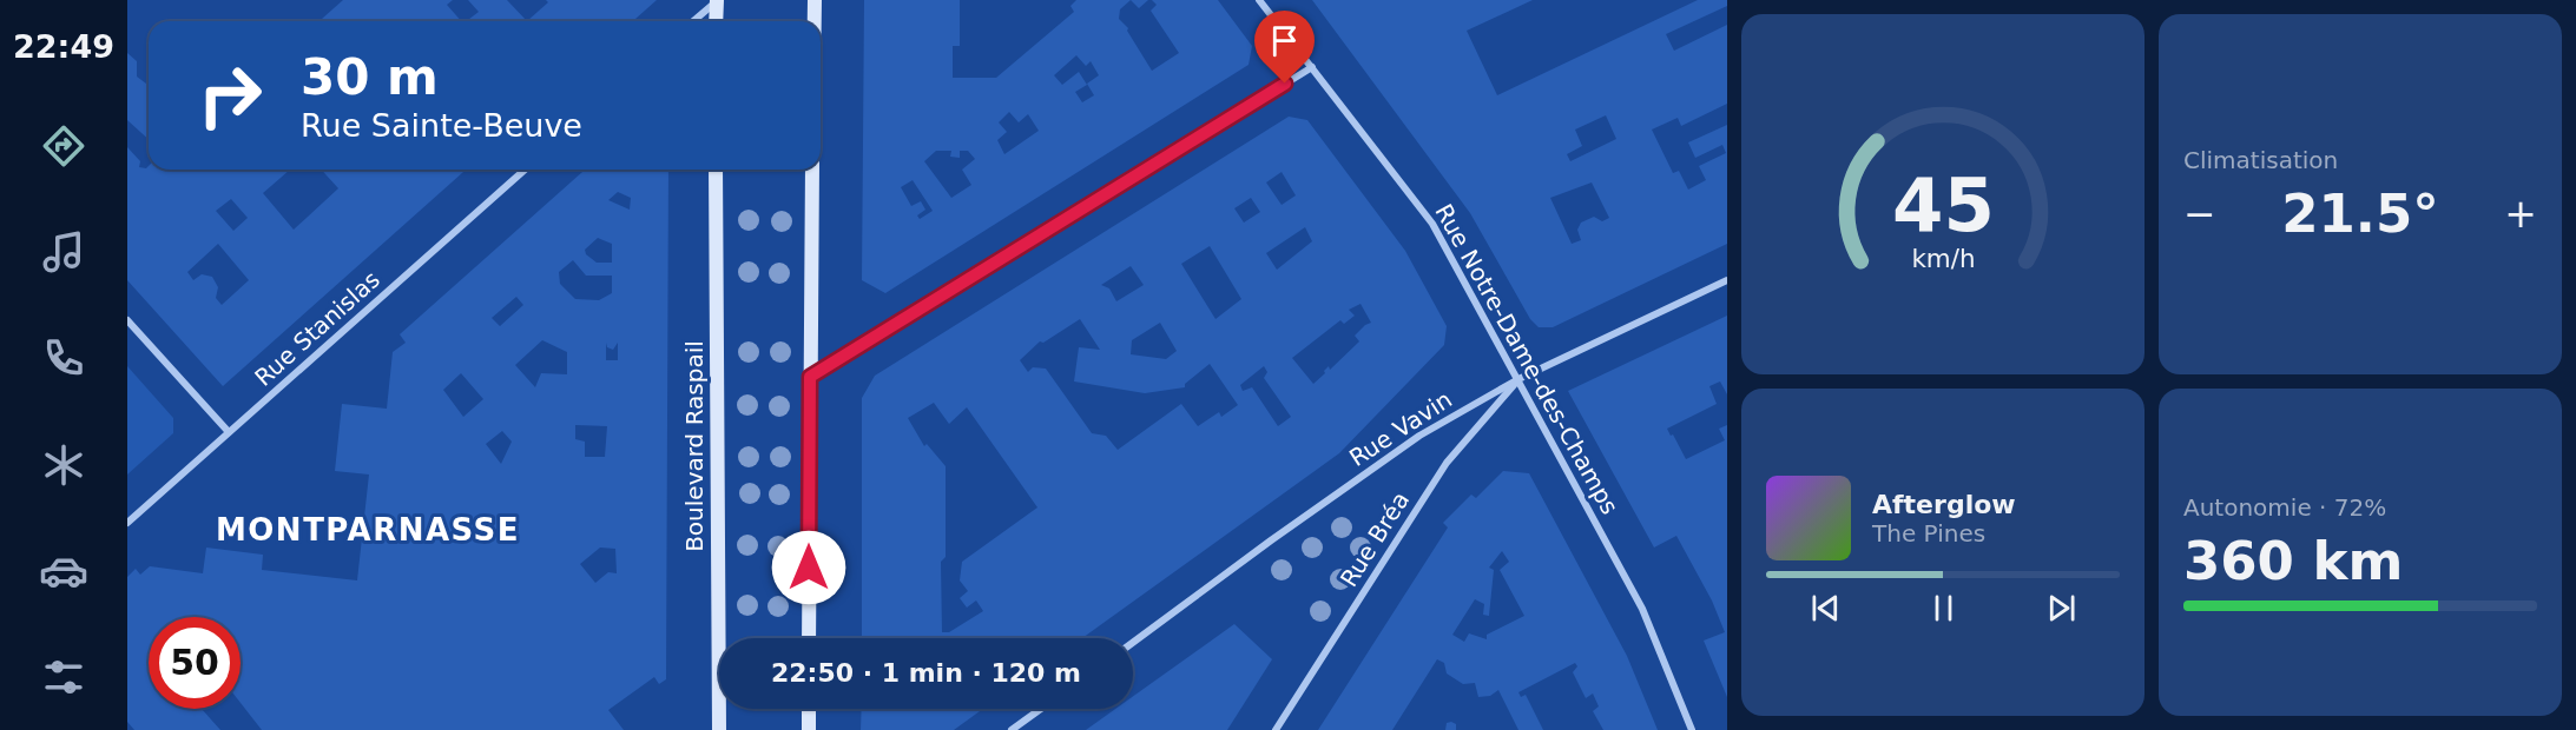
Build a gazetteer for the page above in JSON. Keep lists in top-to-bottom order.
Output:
{
  "streets": {
    "main road": ["Boulevard Raspail"],
    "street": [
      "Rue Stanislas",
      "Rue Notre-Dame-des-Champs",
      "Rue Vavin",
      "Rue Bréa"
    ]
  },
  "crossings": [
    ["Rue Notre-Dame-des-Champs", "Rue Vavin"],
    ["Rue Notre-Dame-des-Champs", "Rue Bréa"],
    ["Rue Vavin", "Rue Bréa"]
  ],
  "districts": ["MONTPARNASSE"],
  "page": {
    "tabs": "22:49",
    "tile": [
      "Climatisation",
      ["Autonomie · 72%", "360 km"]
    ],
    "turn": ["30 m", "Rue Sainte-Beuve"],
    "heat": ["−", "21.5°", "+"],
    "song": ["Afterglow", "The Pines"],
    "limit": "50",
    "trip": "22:50 · 1 min · 120 m",
    "gauge": ["45", "km/h"]
  }
}
